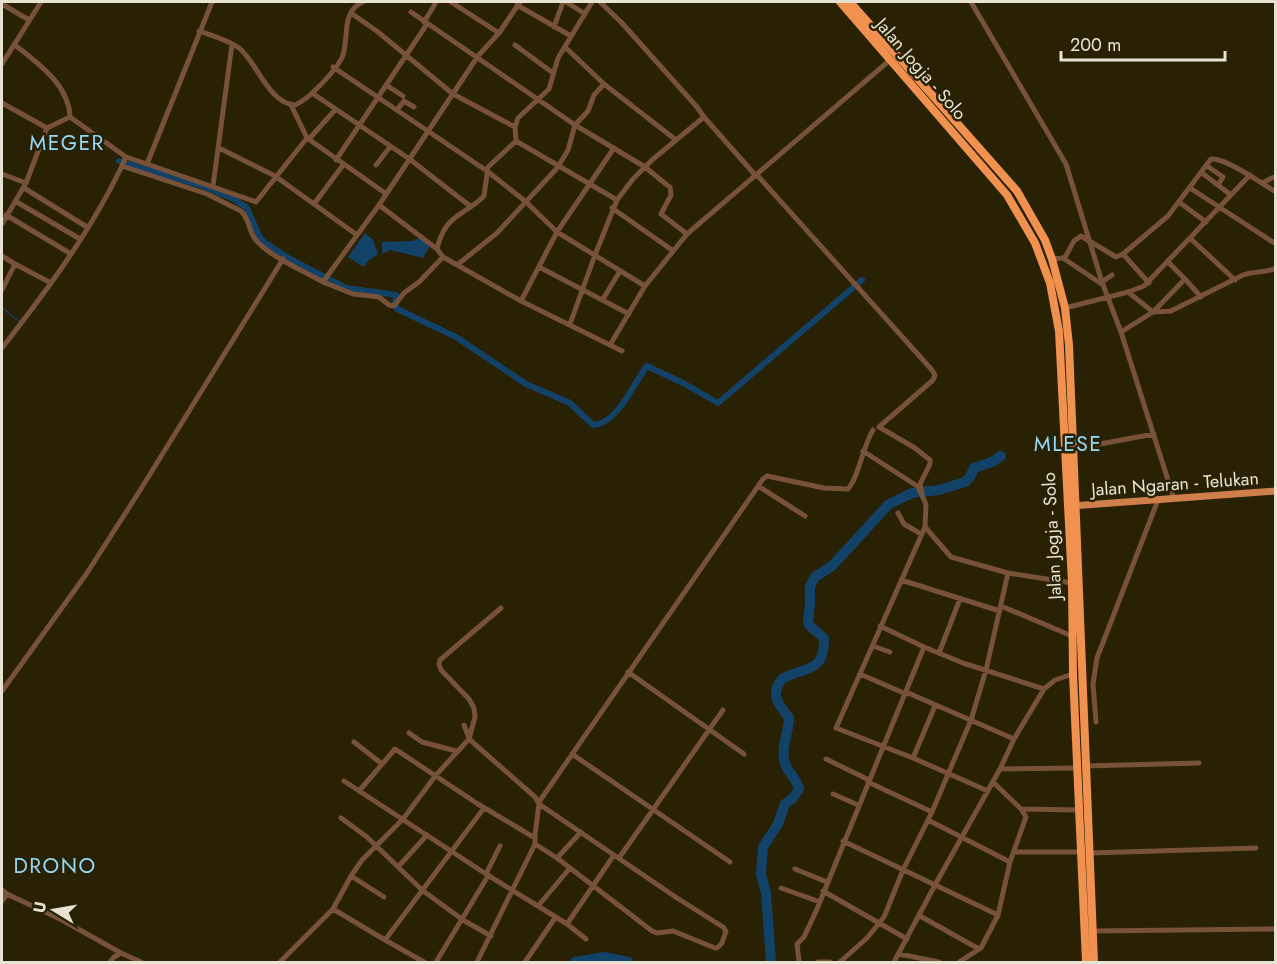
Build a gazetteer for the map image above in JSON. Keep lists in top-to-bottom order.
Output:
{
  "streets": {
    "highway": ["Jalan Jogja - Solo"],
    "main road": ["Jalan Ngaran - Telukan"]
  },
  "crossings": [
    ["Jalan Jogja - Solo", "Jalan Ngaran - Telukan"]
  ],
  "districts": ["MEGER", "MLESE", "DRONO"],
  "scale_bar": "200 m",
  "north": "left"
}
